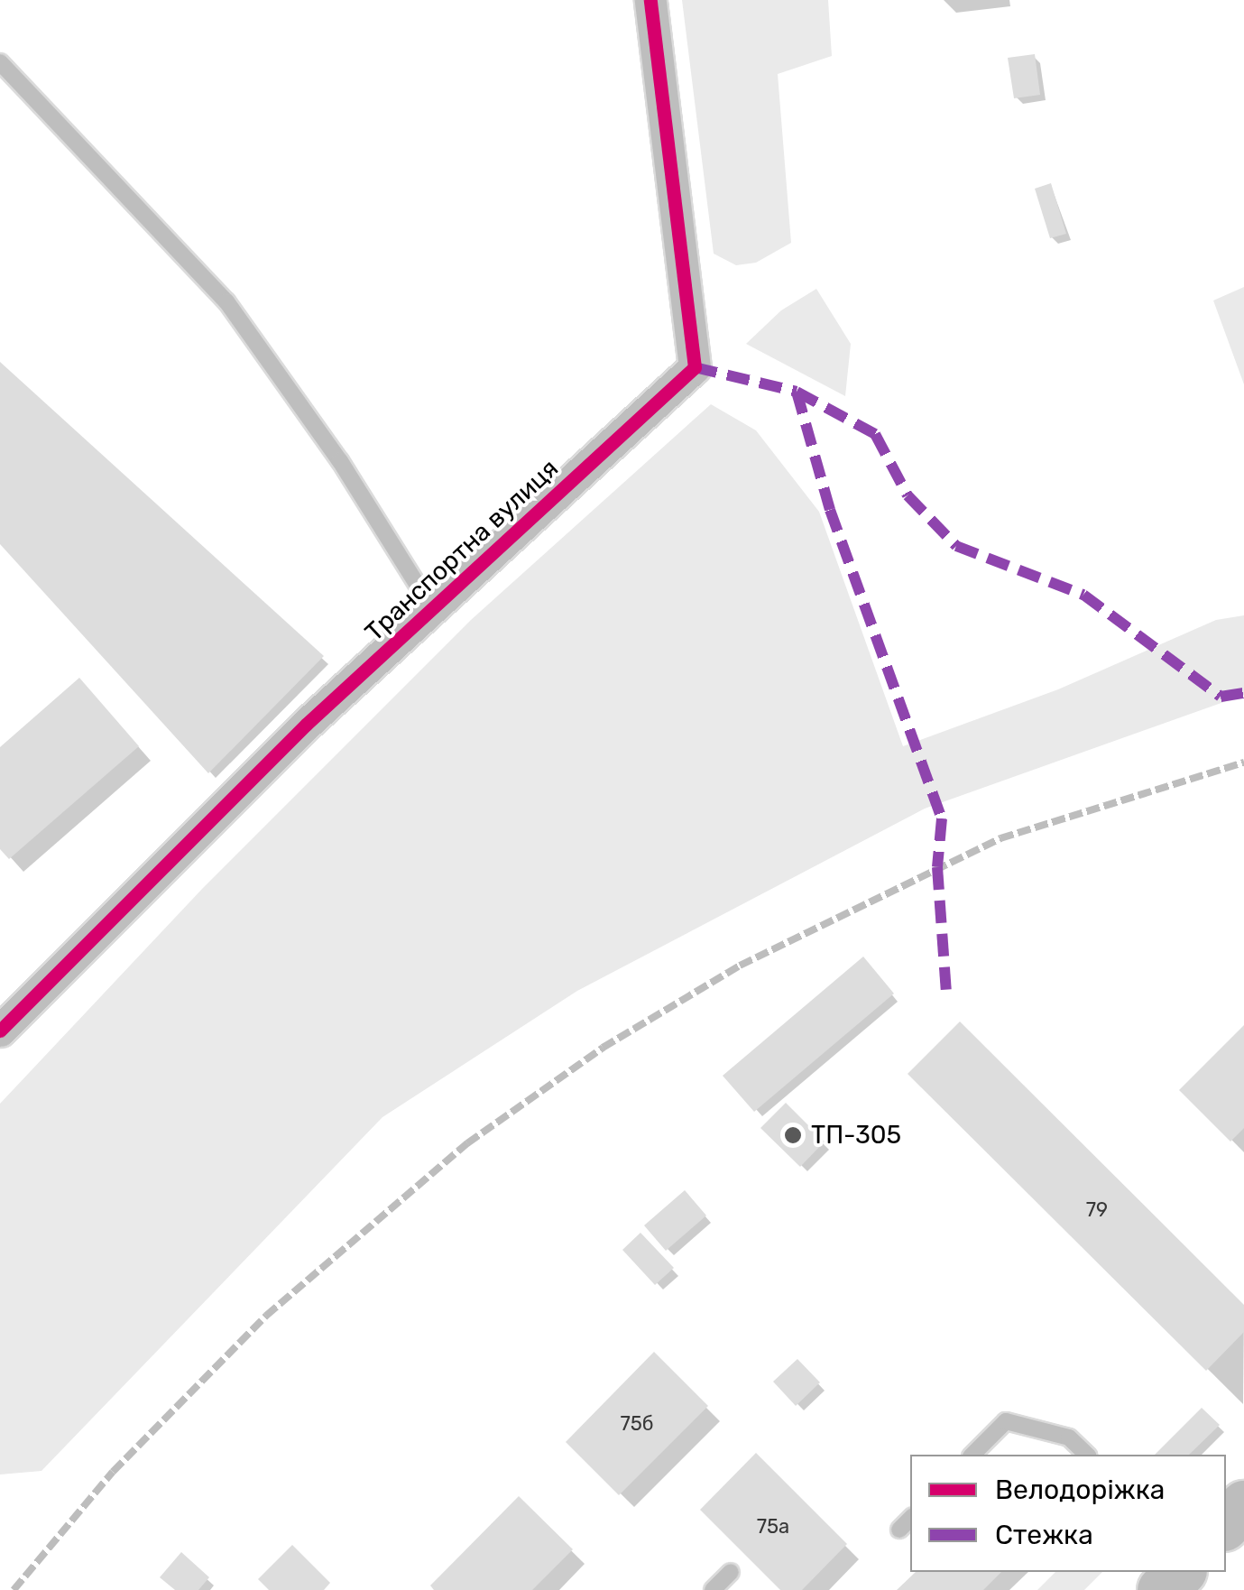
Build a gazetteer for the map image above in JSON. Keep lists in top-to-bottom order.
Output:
{
  "streets": {
    "street": ["Транспортна вулиця"]
  },
  "places": ["ТП-305"],
  "house_numbers": ["79", "75б", "75а"],
  "legend": ["Велодоріжка", "Стежка"]
}
